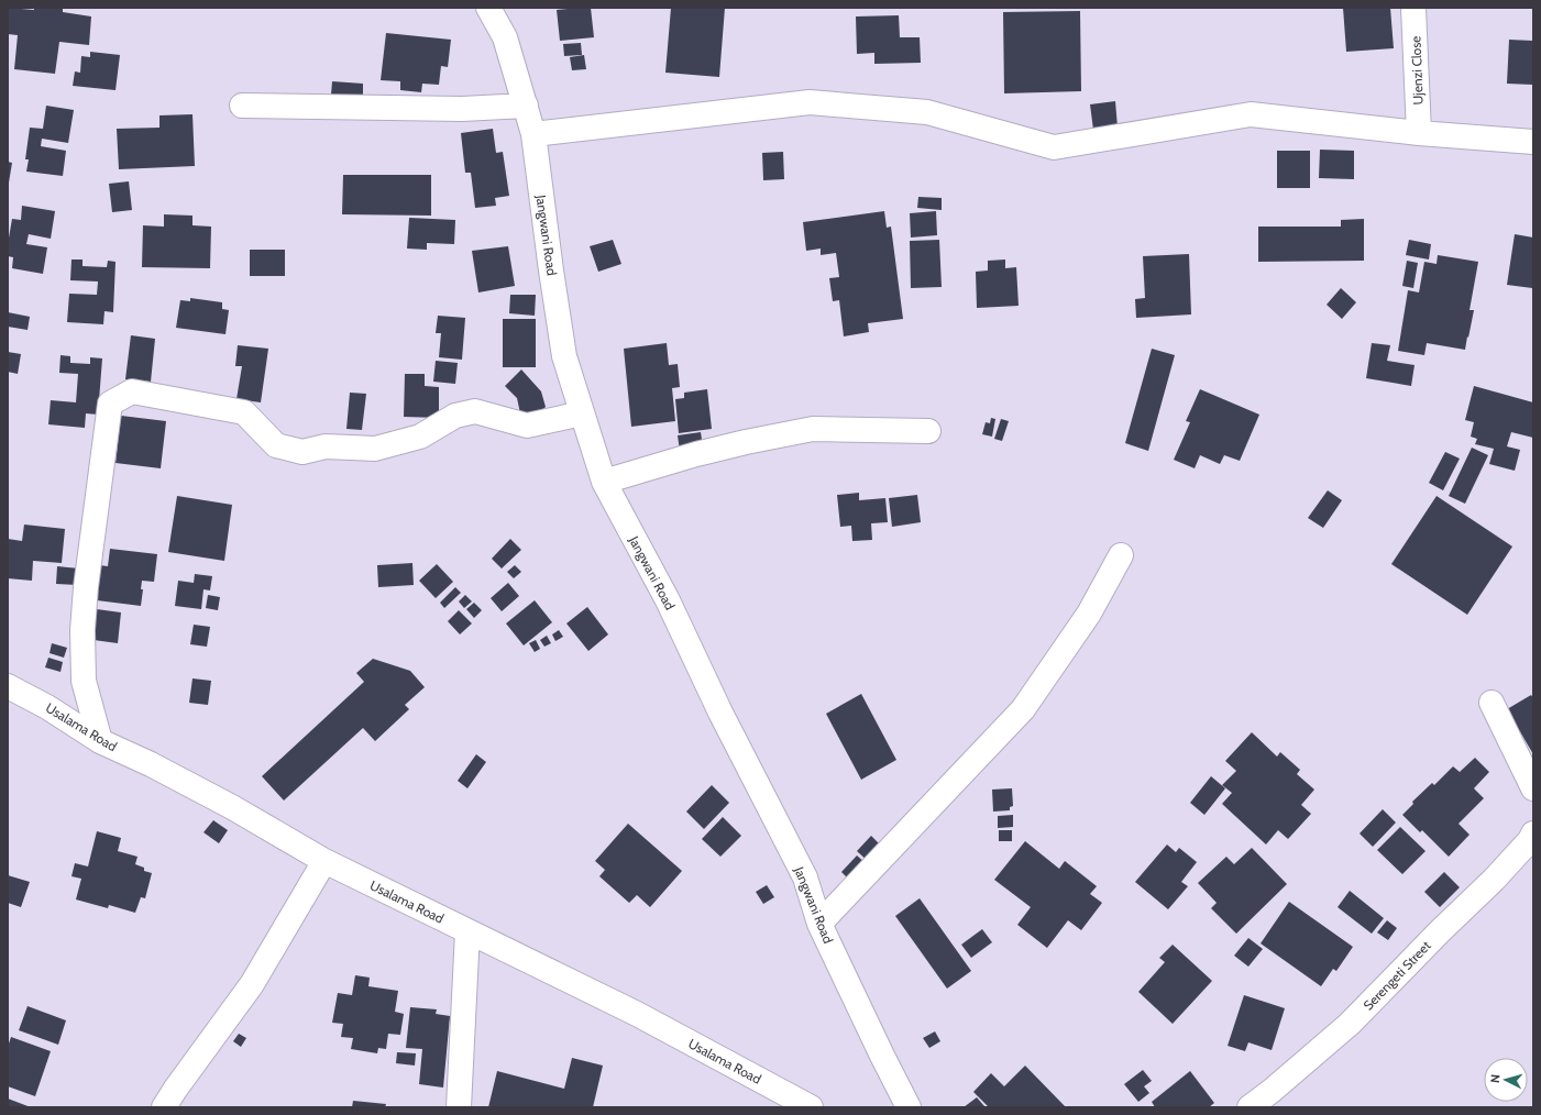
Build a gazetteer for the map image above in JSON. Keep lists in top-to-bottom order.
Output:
{
  "streets": {
    "street": [
      "Ujenzi Close",
      "Jangwani Road",
      "Usalama Road",
      "Serengeti Street"
    ]
  },
  "north": "left"
}
